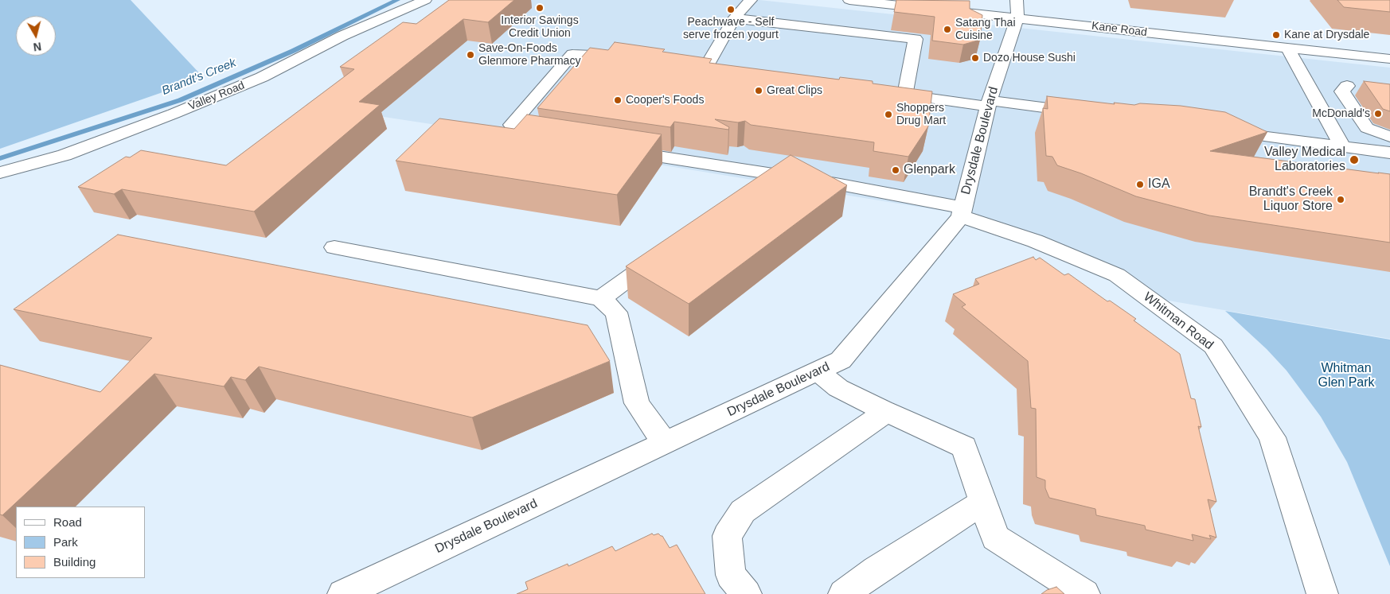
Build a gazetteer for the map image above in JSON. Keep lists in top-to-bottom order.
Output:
{
  "streets": {
    "street": [
      "Kane Road",
      "Valley Road",
      "Drysdale Boulevard",
      "Whitman Road"
    ]
  },
  "crossings": [
    ["Kane Road", "Drysdale Boulevard"],
    ["Drysdale Boulevard", "Whitman Road"]
  ],
  "water": ["Brandt's Creek"],
  "parks": ["Whitman Glen Park"],
  "places": [
    "Interior Savings Credit Union",
    "Peachwave - Self serve frozen yogurt",
    "Satang Thai Cuisine",
    "Kane at Drysdale",
    "Save-On-Foods Glenmore Pharmacy",
    "Dozo House Sushi",
    "Great Clips",
    "Cooper's Foods",
    "McDonald's",
    "Shoppers Drug Mart",
    "Valley Medical Laboratories",
    "Glenpark",
    "IGA",
    "Brandt's Creek Liquor Store"
  ],
  "legend": ["Road", "Park", "Building"],
  "north": "bottom"
}
